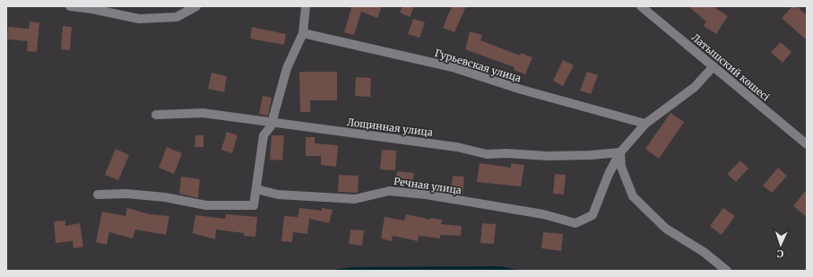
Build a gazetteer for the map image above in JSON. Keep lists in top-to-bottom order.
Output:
{
  "streets": {
    "street": [
      "Гурьевская улица",
      "Латышский көшесі",
      "Лощинная улица",
      "Речная улица"
    ]
  },
  "crossings": [
    ["Лощинная улица", "Речная улица"]
  ],
  "north": "bottom"
}
